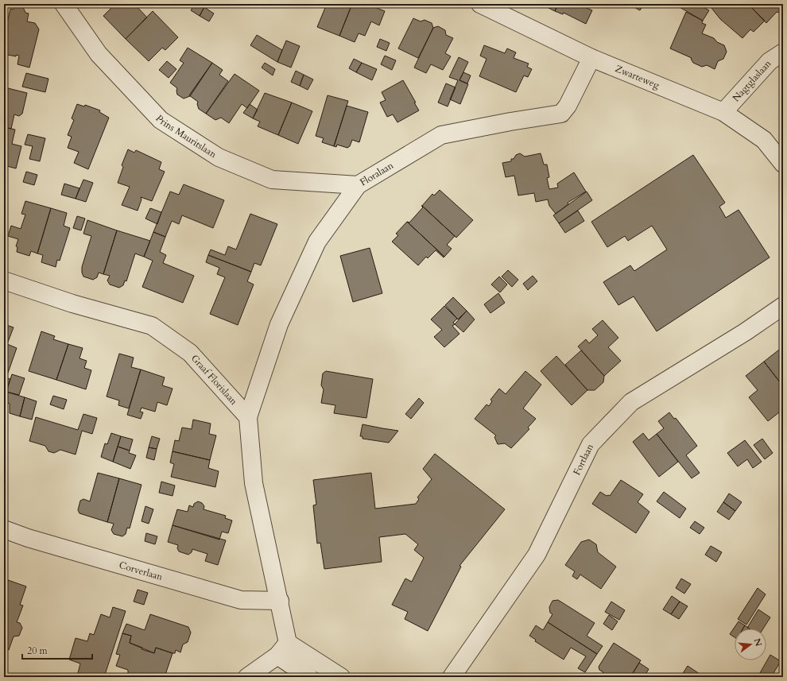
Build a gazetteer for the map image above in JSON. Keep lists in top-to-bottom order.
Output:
{
  "streets": {
    "street": [
      "Zwarteweg",
      "Nagtglaslaan",
      "Prins Mauritslaan",
      "Floralaan",
      "Graaf Florislaan",
      "Fortlaan",
      "Corverlaan"
    ]
  },
  "crossings": [
    ["Zwarteweg", "Nagtglaslaan"],
    ["Zwarteweg", "Floralaan"],
    ["Prins Mauritslaan", "Floralaan"],
    ["Floralaan", "Graaf Florislaan"]
  ],
  "scale_bar": "20 m",
  "north": "right"
}
